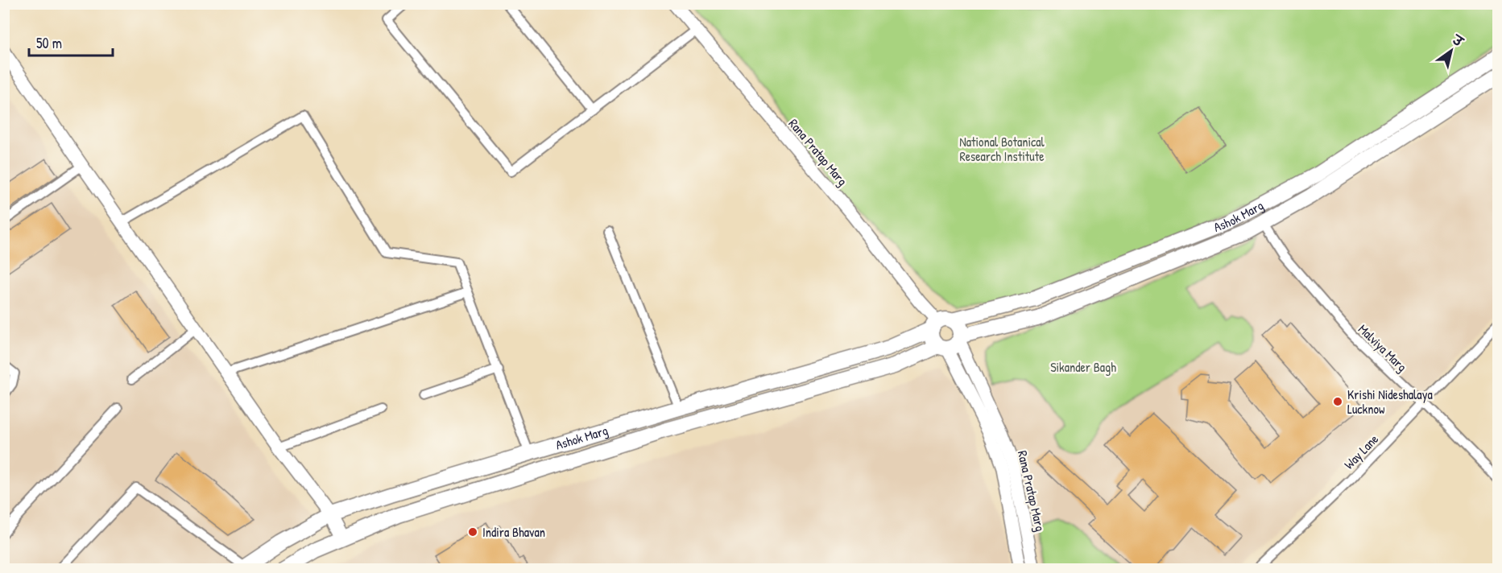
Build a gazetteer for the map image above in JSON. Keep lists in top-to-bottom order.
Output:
{
  "streets": {
    "main road": ["Rana Pratap Marg", "Ashok Marg"],
    "street": ["Malviya Marg", "Way Lane"]
  },
  "crossings": [
    ["Rana Pratap Marg", "Ashok Marg"],
    ["Ashok Marg", "Malviya Marg"],
    ["Malviya Marg", "Way Lane"]
  ],
  "parks": ["National Botanical Research Institute", "Sikander Bagh"],
  "places": ["Krishi Nideshalaya Lucknow", "Indira Bhavan"],
  "scale_bar": "50 m",
  "north": "top right"
}
